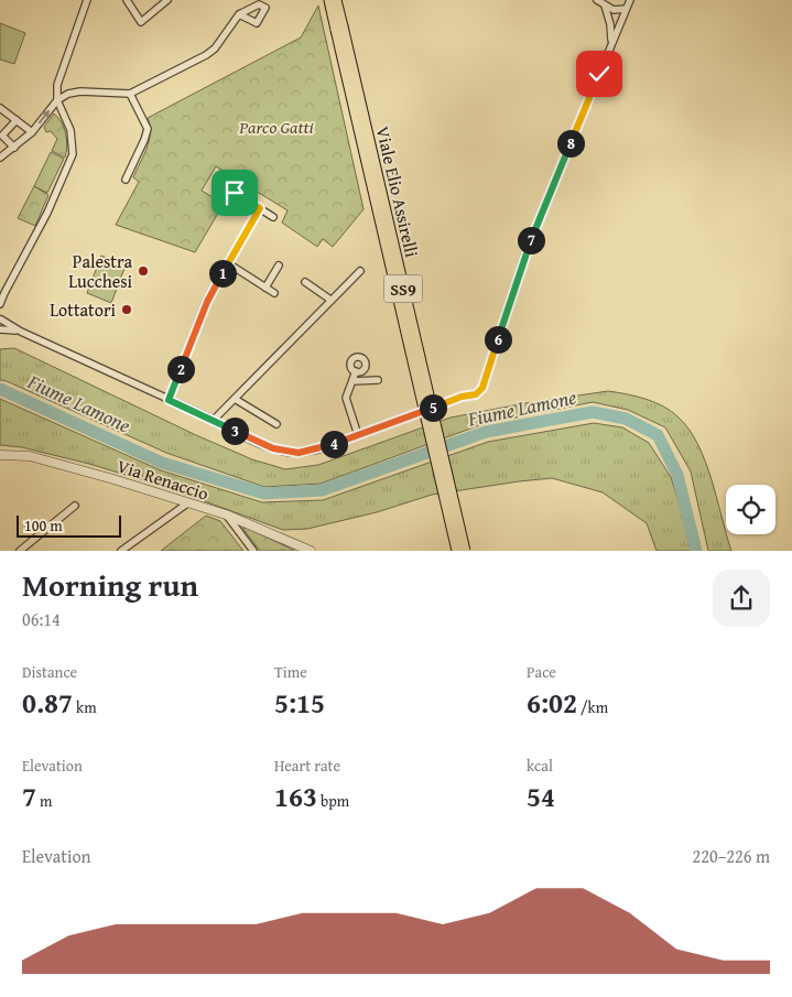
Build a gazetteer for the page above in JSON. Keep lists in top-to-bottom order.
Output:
{
  "streets": {
    "main road": ["Viale Elio Assirelli", "SS9"],
    "street": ["Via Renaccio"]
  },
  "water": ["Fiume Lamone"],
  "parks": ["Parco Gatti"],
  "places": ["Palestra Lucchesi", "Lottatori"],
  "scale_bar": "100 m",
  "page": {
    "pins": [
      "8",
      "7",
      "1",
      "6",
      "2",
      "5",
      "3",
      "4"
    ],
    "scale": "100 m",
    "heading": ["Morning run", "06:14"],
    "stats": [
      ["Distance", "0.87 km"],
      ["Time", "5:15"],
      ["Pace", "6:02 /km"],
      ["Elevation", "7 m"],
      ["Heart rate", "163 bpm"],
      ["kcal", "54"]
    ],
    "chart": ["Elevation", "220–226 m"]
  }
}
